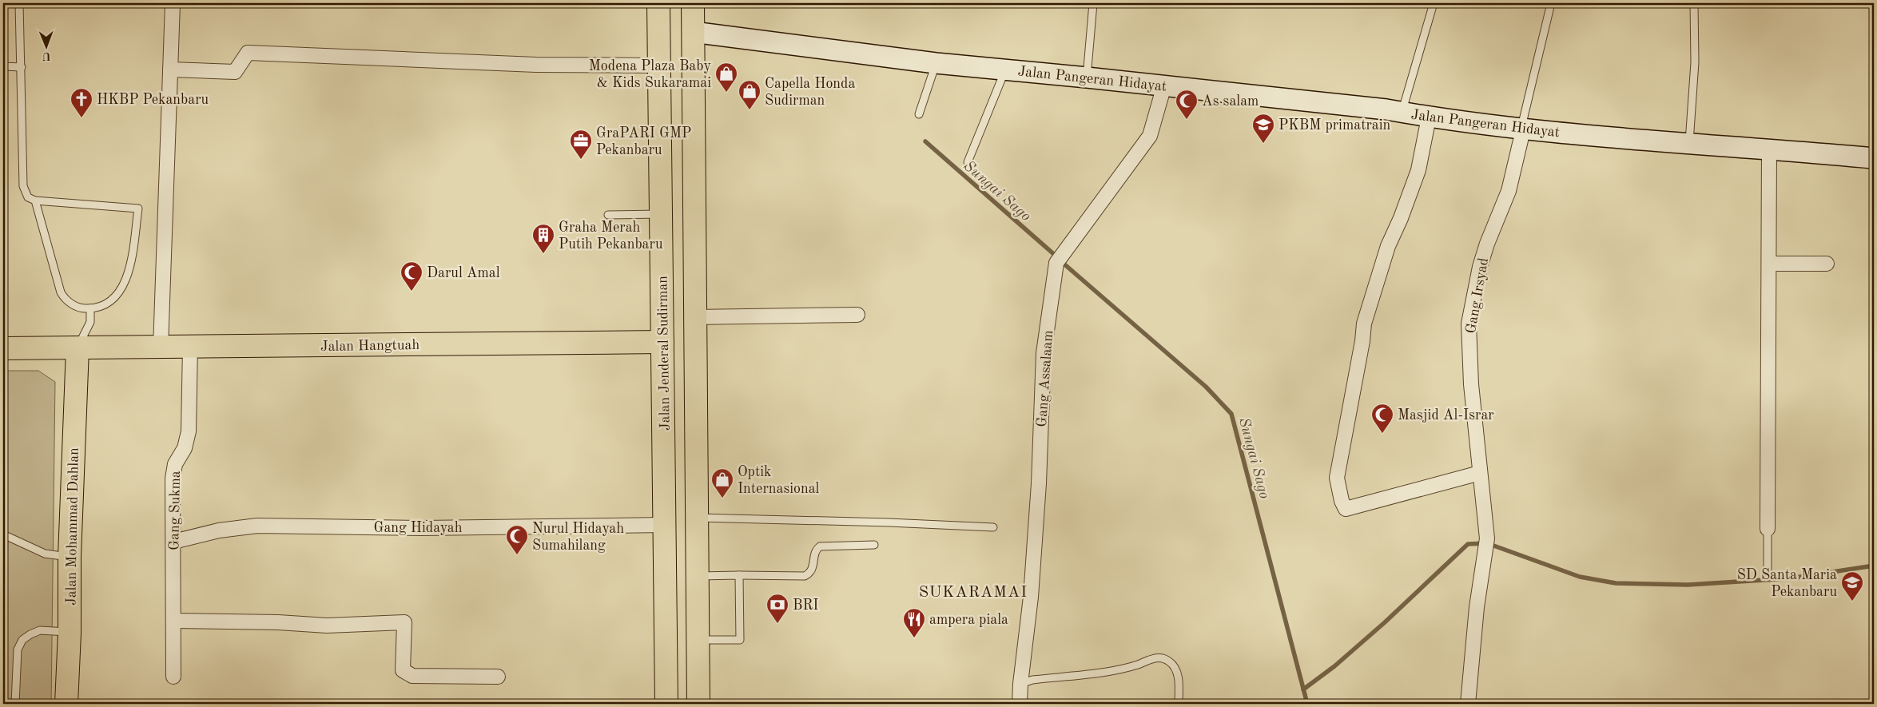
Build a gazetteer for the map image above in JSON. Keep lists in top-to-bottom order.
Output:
{
  "streets": {
    "main road": [
      "Jalan Pangeran Hidayat",
      "Jalan Hangtuah",
      "Jalan Jenderal Sudirman",
      "Jalan Mohammad Dahlan"
    ],
    "street": [
      "Gang Irsyad",
      "Gang Assalaam",
      "Gang Sukma",
      "Gang Hidayah"
    ]
  },
  "crossings": [
    ["Jalan Pangeran Hidayat", "Gang Irsyad"],
    ["Jalan Pangeran Hidayat", "Gang Assalaam"],
    ["Jalan Hangtuah", "Jalan Jenderal Sudirman"],
    ["Jalan Hangtuah", "Gang Sukma"],
    ["Jalan Hangtuah", "Jalan Mohammad Dahlan"],
    ["Jalan Jenderal Sudirman", "Gang Hidayah"],
    ["Gang Sukma", "Gang Hidayah"]
  ],
  "districts": ["SUKARAMAI"],
  "water": ["Sungai Sago"],
  "places": {
    "shop": ["Modena Plaza Baby & Kids Sukaramai", "Capella Honda Sudirman", "Optik Internasional"],
    "church": ["HKBP Pekanbaru"],
    "mosque": [
      "As salam",
      "Darul Amal",
      "Masjid Al-Israr",
      "Nurul Hidayah Sumahilang"
    ],
    "school or university": ["PKBM primatrain", "SD Santa Maria Pekanbaru"],
    "office": ["GraPARI GMP Pekanbaru"],
    "building": ["Graha Merah Putih Pekanbaru"],
    "bank": ["BRI"],
    "restaurant": ["ampera piala"]
  },
  "north": "bottom"
}
